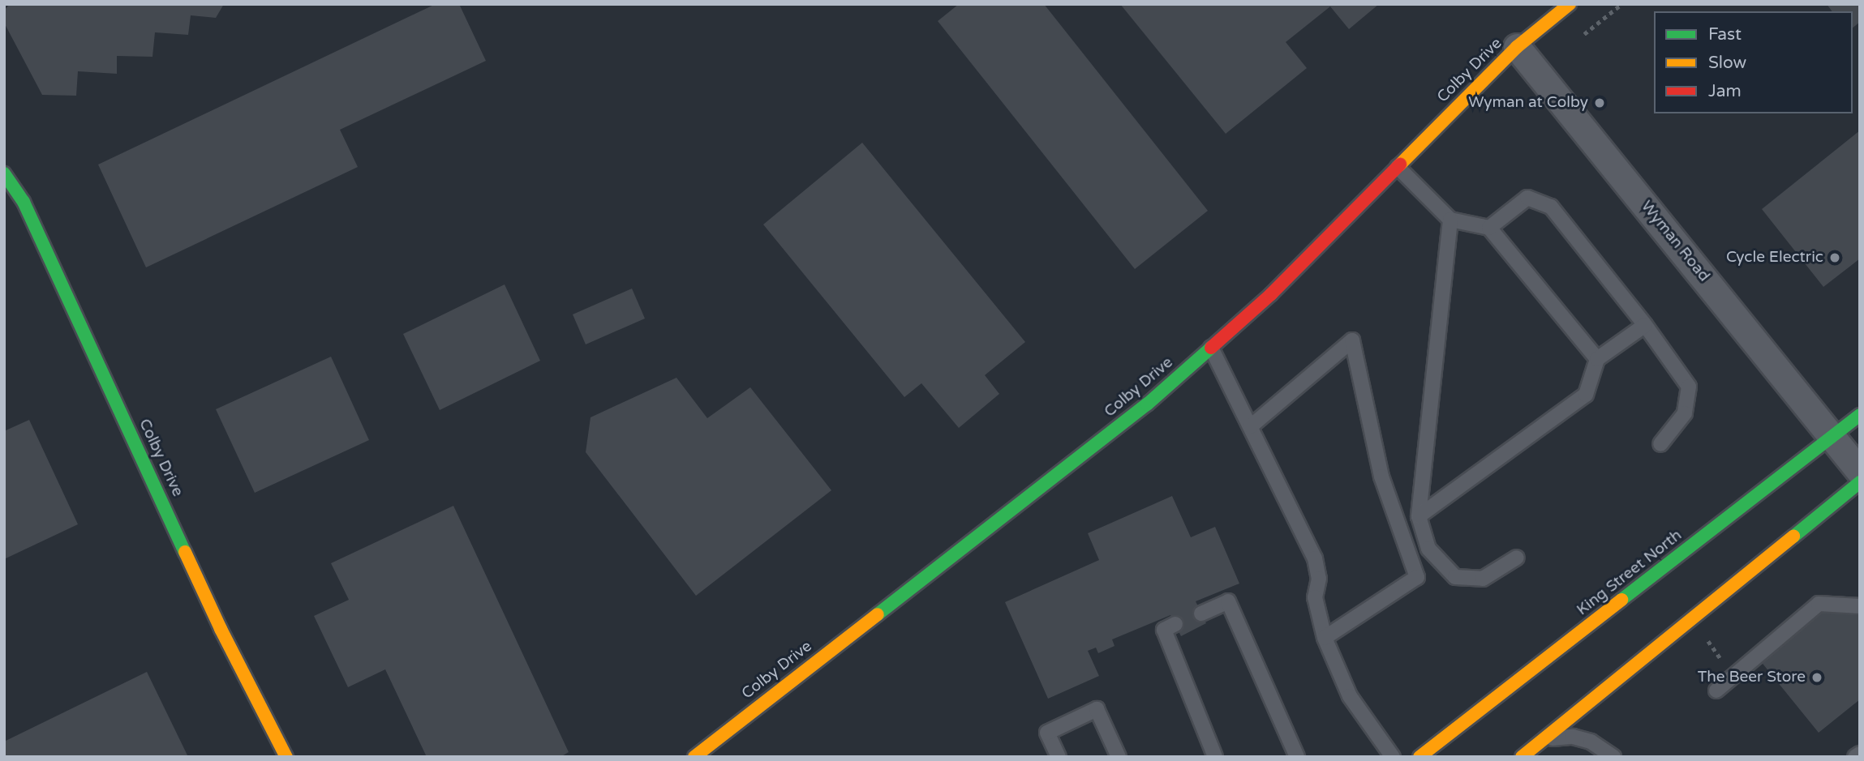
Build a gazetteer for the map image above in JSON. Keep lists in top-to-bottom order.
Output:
{
  "streets": {
    "street": ["Colby Drive", "Wyman Road", "King Street North"]
  },
  "crossings": [
    ["Colby Drive", "Wyman Road"],
    ["Wyman Road", "King Street North"]
  ],
  "places": ["Wyman at Colby", "Cycle Electric", "The Beer Store"],
  "legend": ["Fast", "Slow", "Jam"]
}
